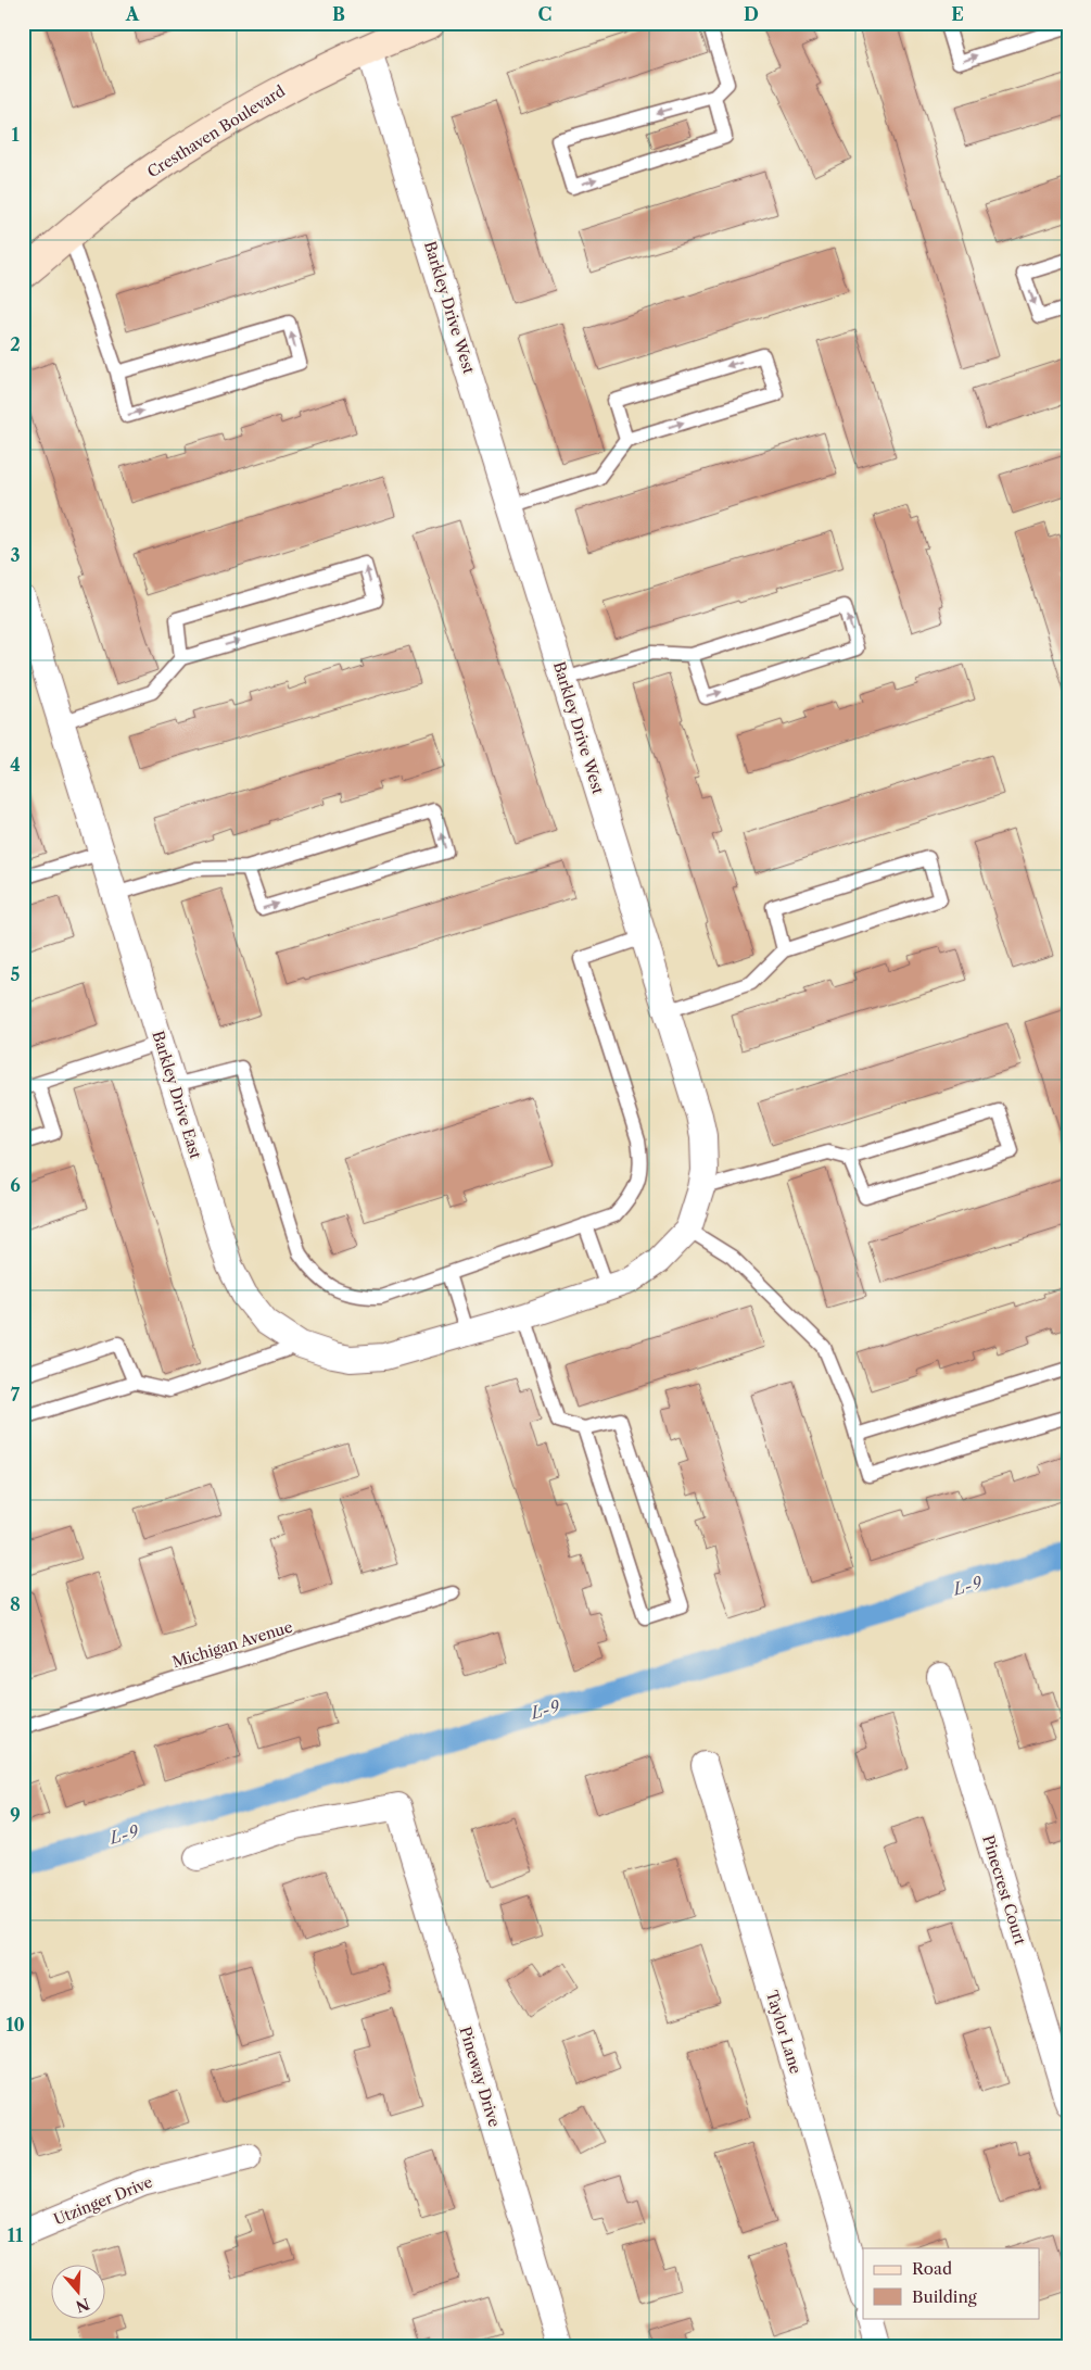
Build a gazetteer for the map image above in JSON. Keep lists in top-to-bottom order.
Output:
{
  "streets": {
    "street": [
      "Cresthaven Boulevard",
      "Barkley Drive West",
      "Barkley Drive East",
      "Pinecrest Court",
      "Taylor Lane",
      "Pineway Drive",
      "Utzinger Drive"
    ],
    "lane": ["Michigan Avenue"]
  },
  "crossings": [
    ["Cresthaven Boulevard", "Barkley Drive West"],
    ["Barkley Drive West", "Barkley Drive East"]
  ],
  "water": ["L-9"],
  "legend": ["Road", "Building"],
  "north": "bottom",
  "grid": {
    "columns": [
      "A",
      "B",
      "C",
      "D",
      "E"
    ],
    "rows": [
      "1",
      "2",
      "3",
      "4",
      "5",
      "6",
      "7",
      "8",
      "9",
      "10",
      "11"
    ]
  }
}
